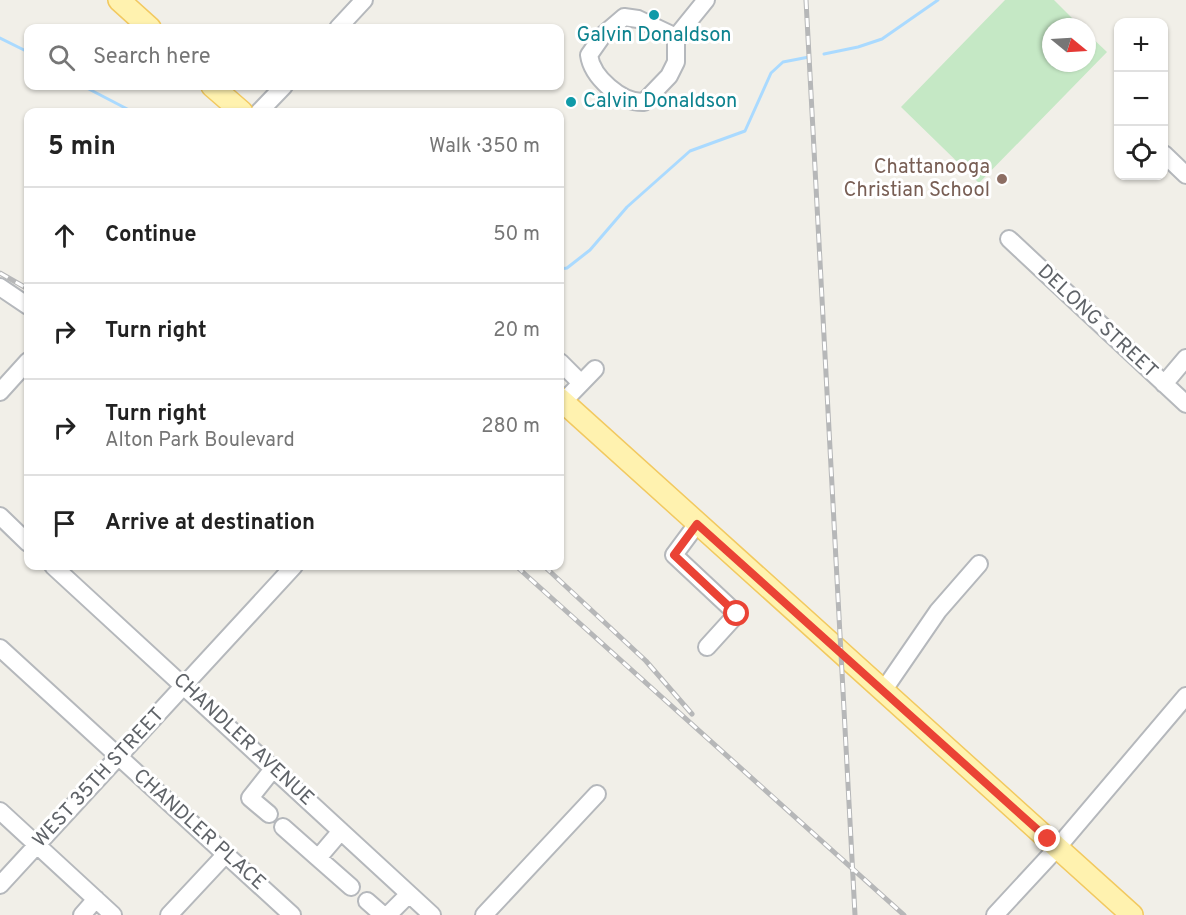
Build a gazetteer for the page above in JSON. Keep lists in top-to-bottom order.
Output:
{
  "streets": {
    "street": [
      "DELONG STREET",
      "CHANDLER AVENUE",
      "WEST 35TH STREET",
      "CHANDLER PLACE"
    ]
  },
  "crossings": [
    ["CHANDLER AVENUE", "WEST 35TH STREET"],
    ["WEST 35TH STREET", "CHANDLER PLACE"]
  ],
  "places": ["Galvin Donaldson", "Calvin Donaldson", "Chattanooga Christian School"],
  "north": "right",
  "page": {
    "map_buttons": ["+", "−"],
    "search": "Search here",
    "heading": ["5 min", "Walk · 350 m"],
    "list": [
      ["Continue", "50 m"],
      ["Turn right", "20 m"],
      ["Turn right", "Alton Park Boulevard", "280 m"],
      "Arrive at destination"
    ]
  }
}
